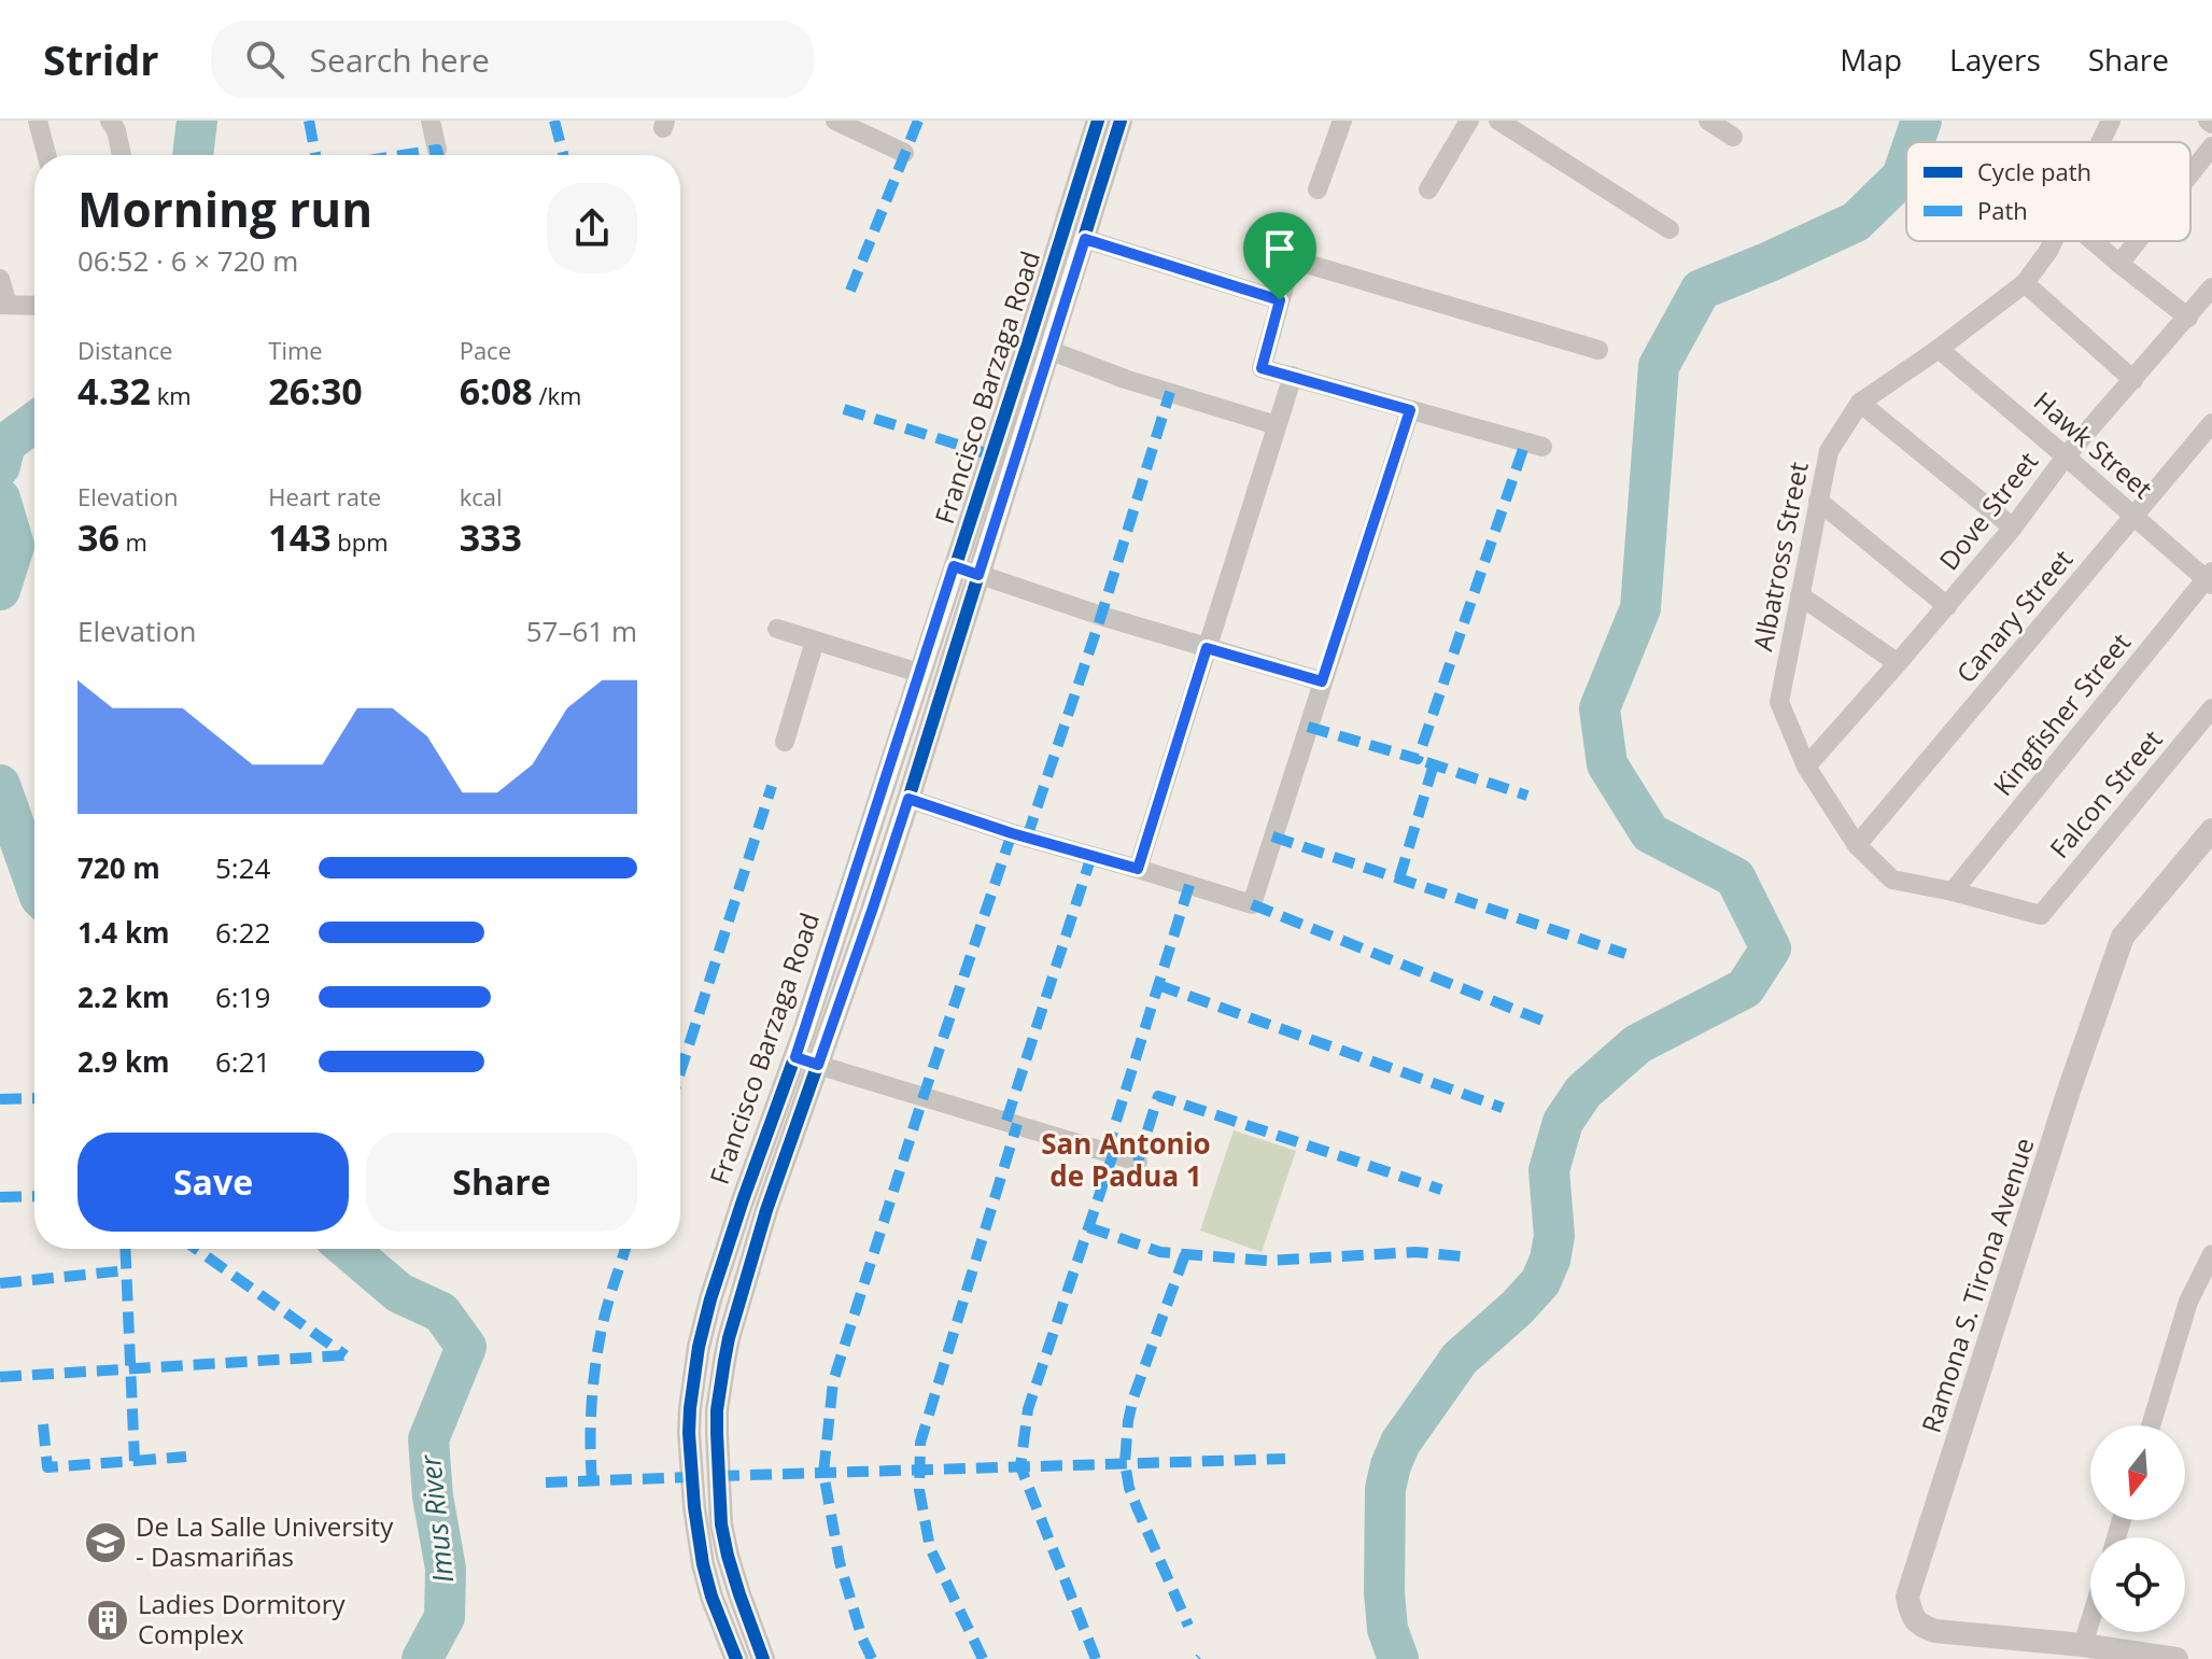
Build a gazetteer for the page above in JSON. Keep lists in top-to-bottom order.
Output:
{
  "streets": {
    "street": [
      "Francisco Barzaga Road",
      "Hawk Street",
      "Dove Street",
      "Albatross Street",
      "Canary Street",
      "Kingfisher Street",
      "Falcon Street",
      "Ramona S. Tirona Avenue"
    ]
  },
  "crossings": [
    ["Hawk Street", "Dove Street"],
    ["Hawk Street", "Albatross Street"],
    ["Hawk Street", "Canary Street"],
    ["Hawk Street", "Kingfisher Street"],
    ["Dove Street", "Albatross Street"],
    ["Albatross Street", "Canary Street"],
    ["Albatross Street", "Kingfisher Street"],
    ["Albatross Street", "Falcon Street"]
  ],
  "districts": ["San Antonio de Padua 1"],
  "water": ["Imus River"],
  "places": {
    "school or university": ["De La Salle University - Dasmariñas"],
    "building": ["Ladies Dormitory Complex"]
  },
  "legend": ["Cycle path", "Path"],
  "north": "bottom",
  "page": {
    "header": "Stridr",
    "search": "Search here",
    "nav": ["Map", "Layers", "Share"],
    "heading": ["Morning run", "06:52 · 6 × 720 m"],
    "stats": [
      ["Distance", "4.32 km"],
      ["Time", "26:30"],
      ["Pace", "6:08 /km"],
      ["Elevation", "36 m"],
      ["Heart rate", "143 bpm"],
      ["kcal", "333"]
    ],
    "chart": ["Elevation", "57–61 m"],
    "list": [
      {
        "name": "720 m",
        "note": "5:24"
      },
      {
        "name": "1.4 km",
        "note": "6:22"
      },
      {
        "name": "2.2 km",
        "note": "6:19"
      },
      {
        "name": "2.9 km",
        "note": "6:21"
      }
    ],
    "buttons": ["Save", "Share"]
  }
}
